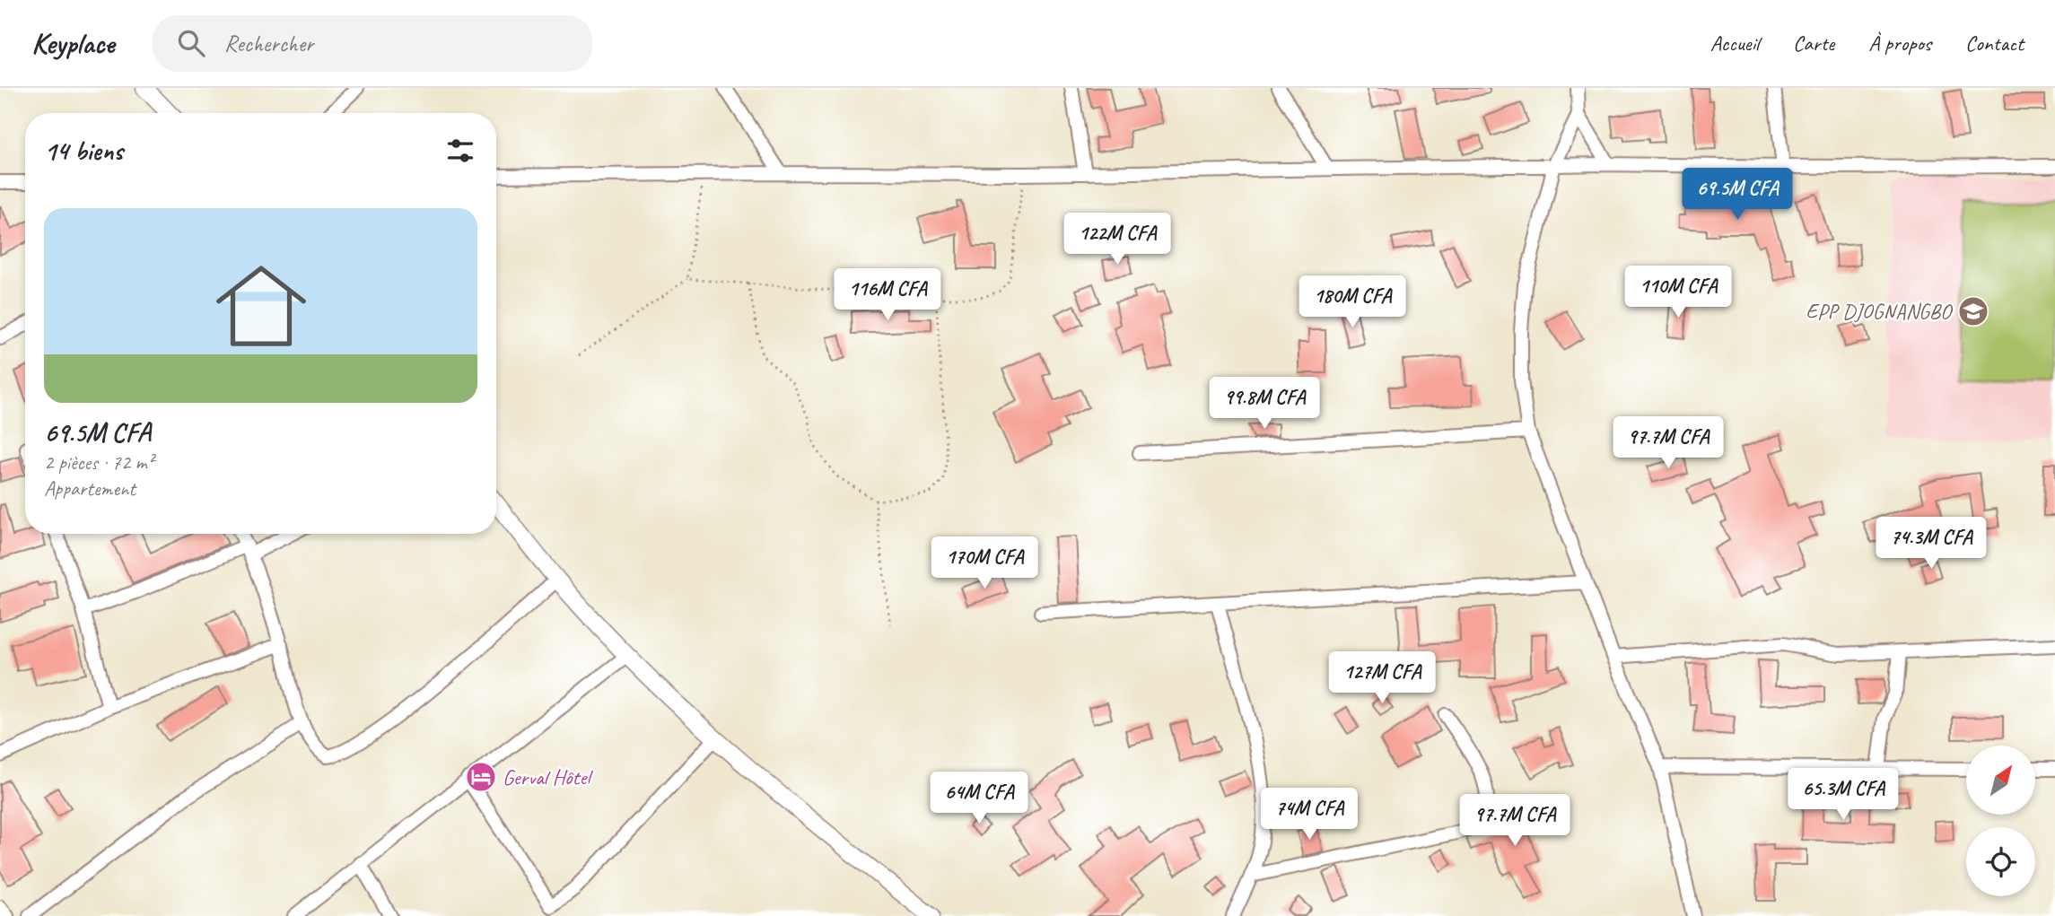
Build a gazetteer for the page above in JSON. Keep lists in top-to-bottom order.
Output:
{
  "places": {
    "school or university": ["EPP DJOGNANGBO"],
    "hotel": ["Gerval Hôtel"]
  },
  "north": "top right",
  "page": {
    "header": "Keyplace",
    "search": "Rechercher",
    "nav": [
      "Accueil",
      "Carte",
      "À propos",
      "Contact"
    ],
    "heading": "14 biens",
    "price": [
      "69.5M CFA",
      "122M CFA",
      "110M CFA",
      "116M CFA",
      "180M CFA",
      "99.8M CFA",
      "97.7M CFA",
      "74.3M CFA",
      "170M CFA",
      "127M CFA",
      "65.3M CFA",
      "64M CFA",
      "74M CFA",
      "97.7M CFA"
    ],
    "list": [
      {
        "name": "69.5M CFA",
        "note": "2 pièces · 72 m² · Appartement"
      }
    ]
  }
}
